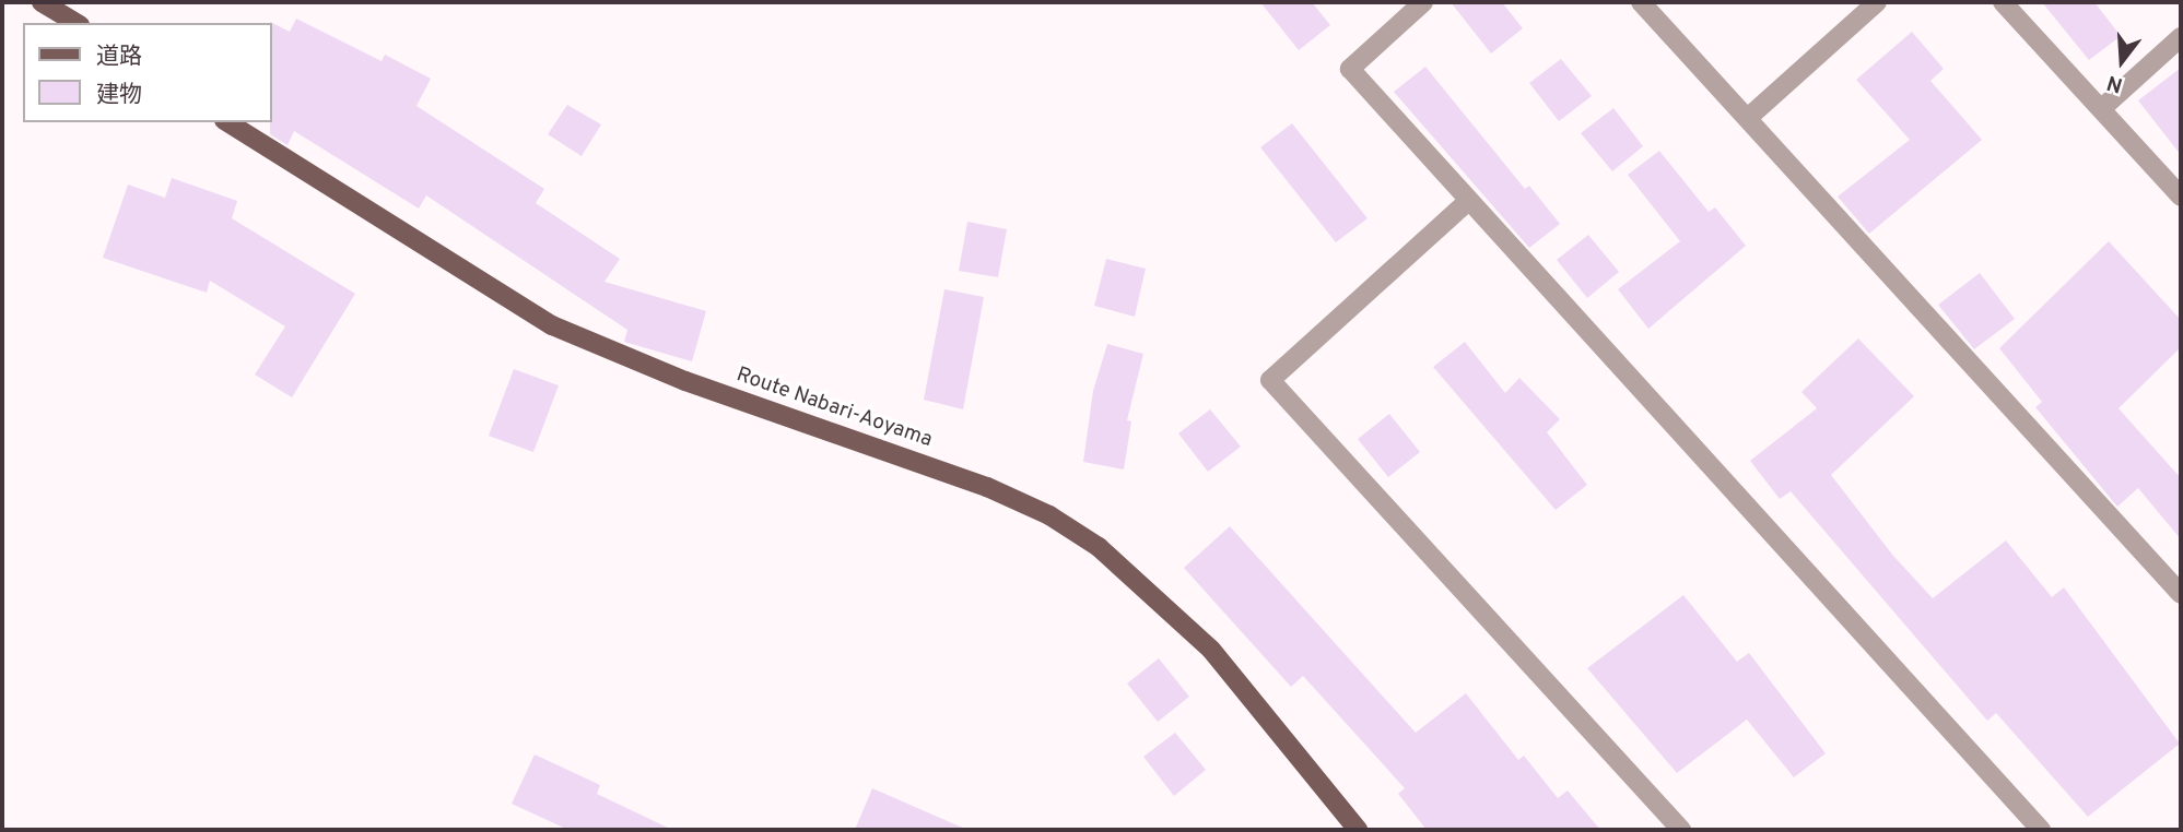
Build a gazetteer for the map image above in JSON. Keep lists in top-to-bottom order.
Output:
{
  "streets": {
    "main road": ["Route Nabari-Aoyama"]
  },
  "legend": ["道路", "建物"],
  "north": "bottom"
}
